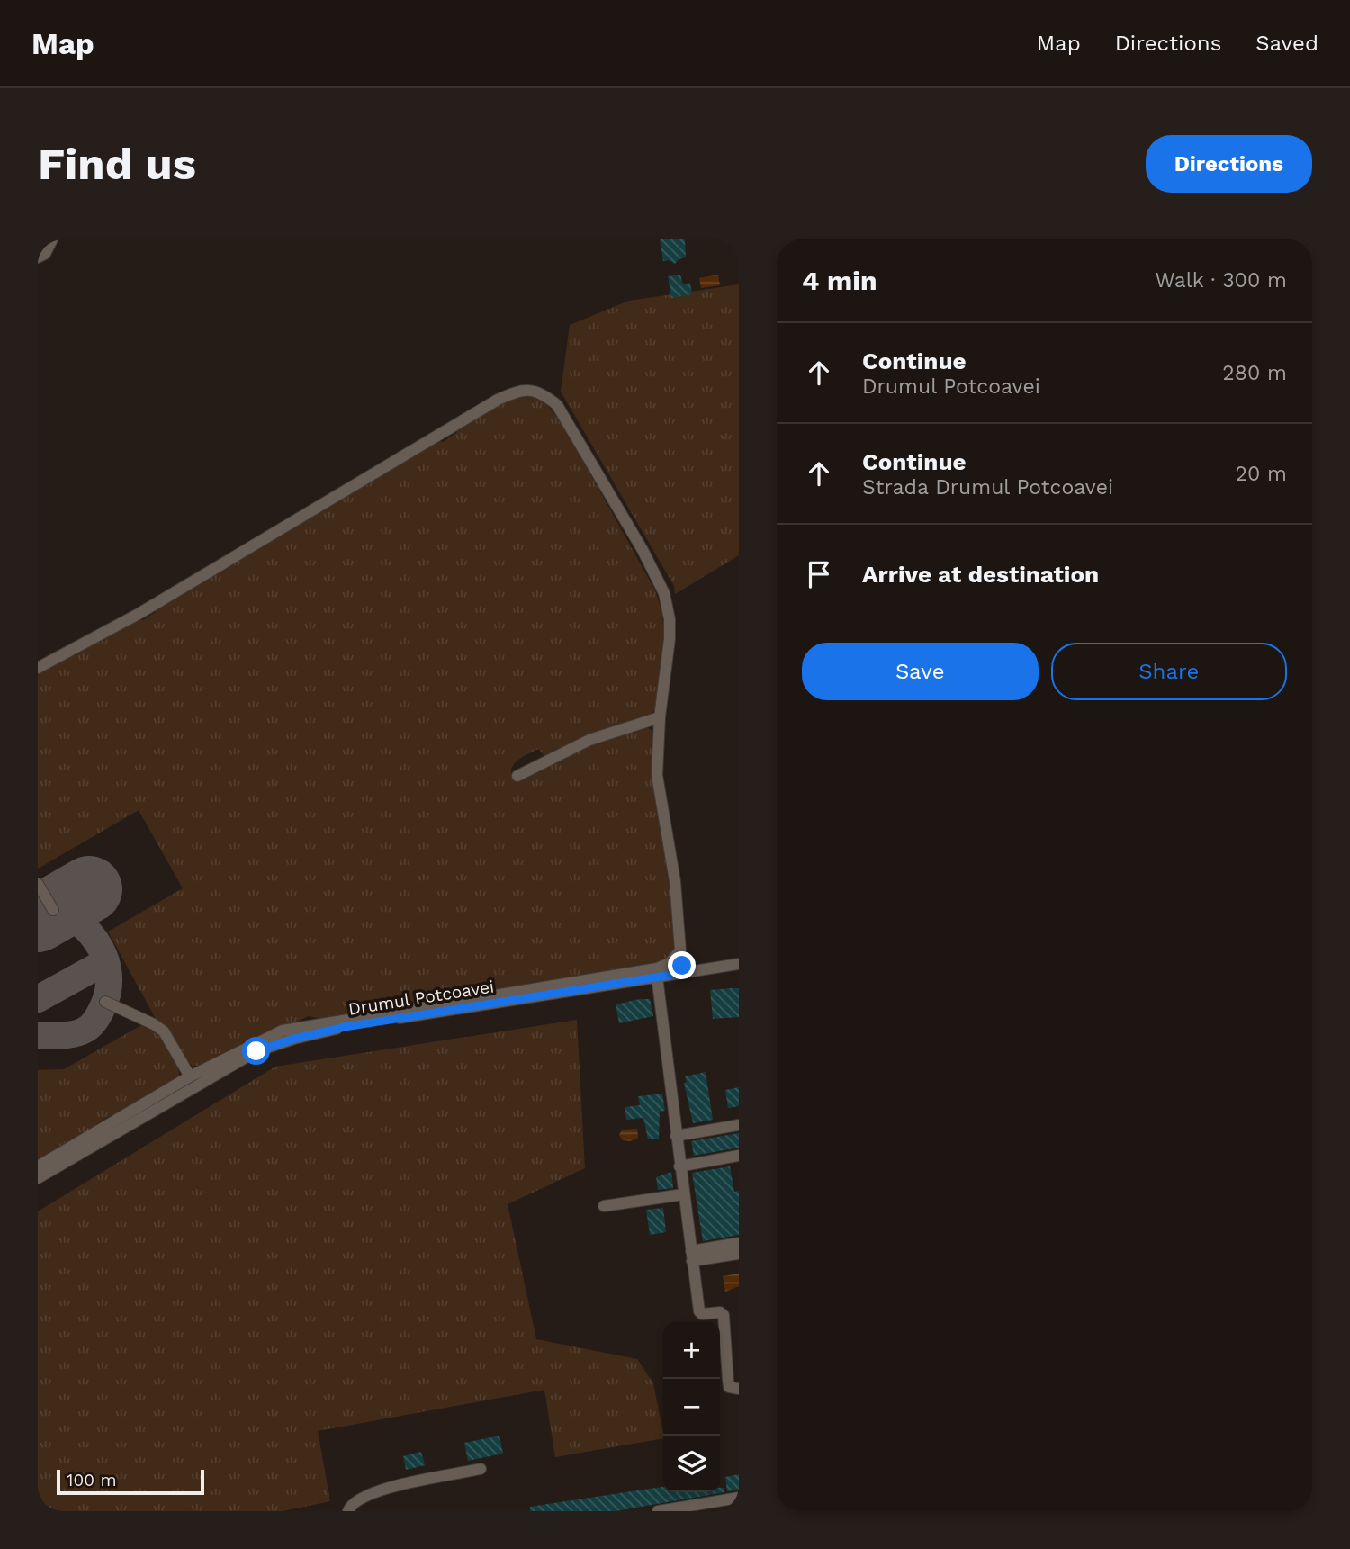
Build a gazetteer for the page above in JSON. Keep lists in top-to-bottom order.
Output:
{
  "streets": {
    "street": ["Drumul Potcoavei"]
  },
  "scale_bar": "100 m",
  "page": {
    "header": "Map",
    "nav": ["Map", "Directions", "Saved"],
    "buttons": [
      "Directions",
      ["Save", "Share"]
    ],
    "title": "Find us",
    "heading": ["4 min", "Walk · 300 m"],
    "list": [
      ["Continue", "Drumul Potcoavei", "280 m"],
      ["Continue", "Strada Drumul Potcoavei", "20 m"],
      "Arrive at destination"
    ],
    "map_buttons": ["+", "−"],
    "scale": "100 m"
  }
}
